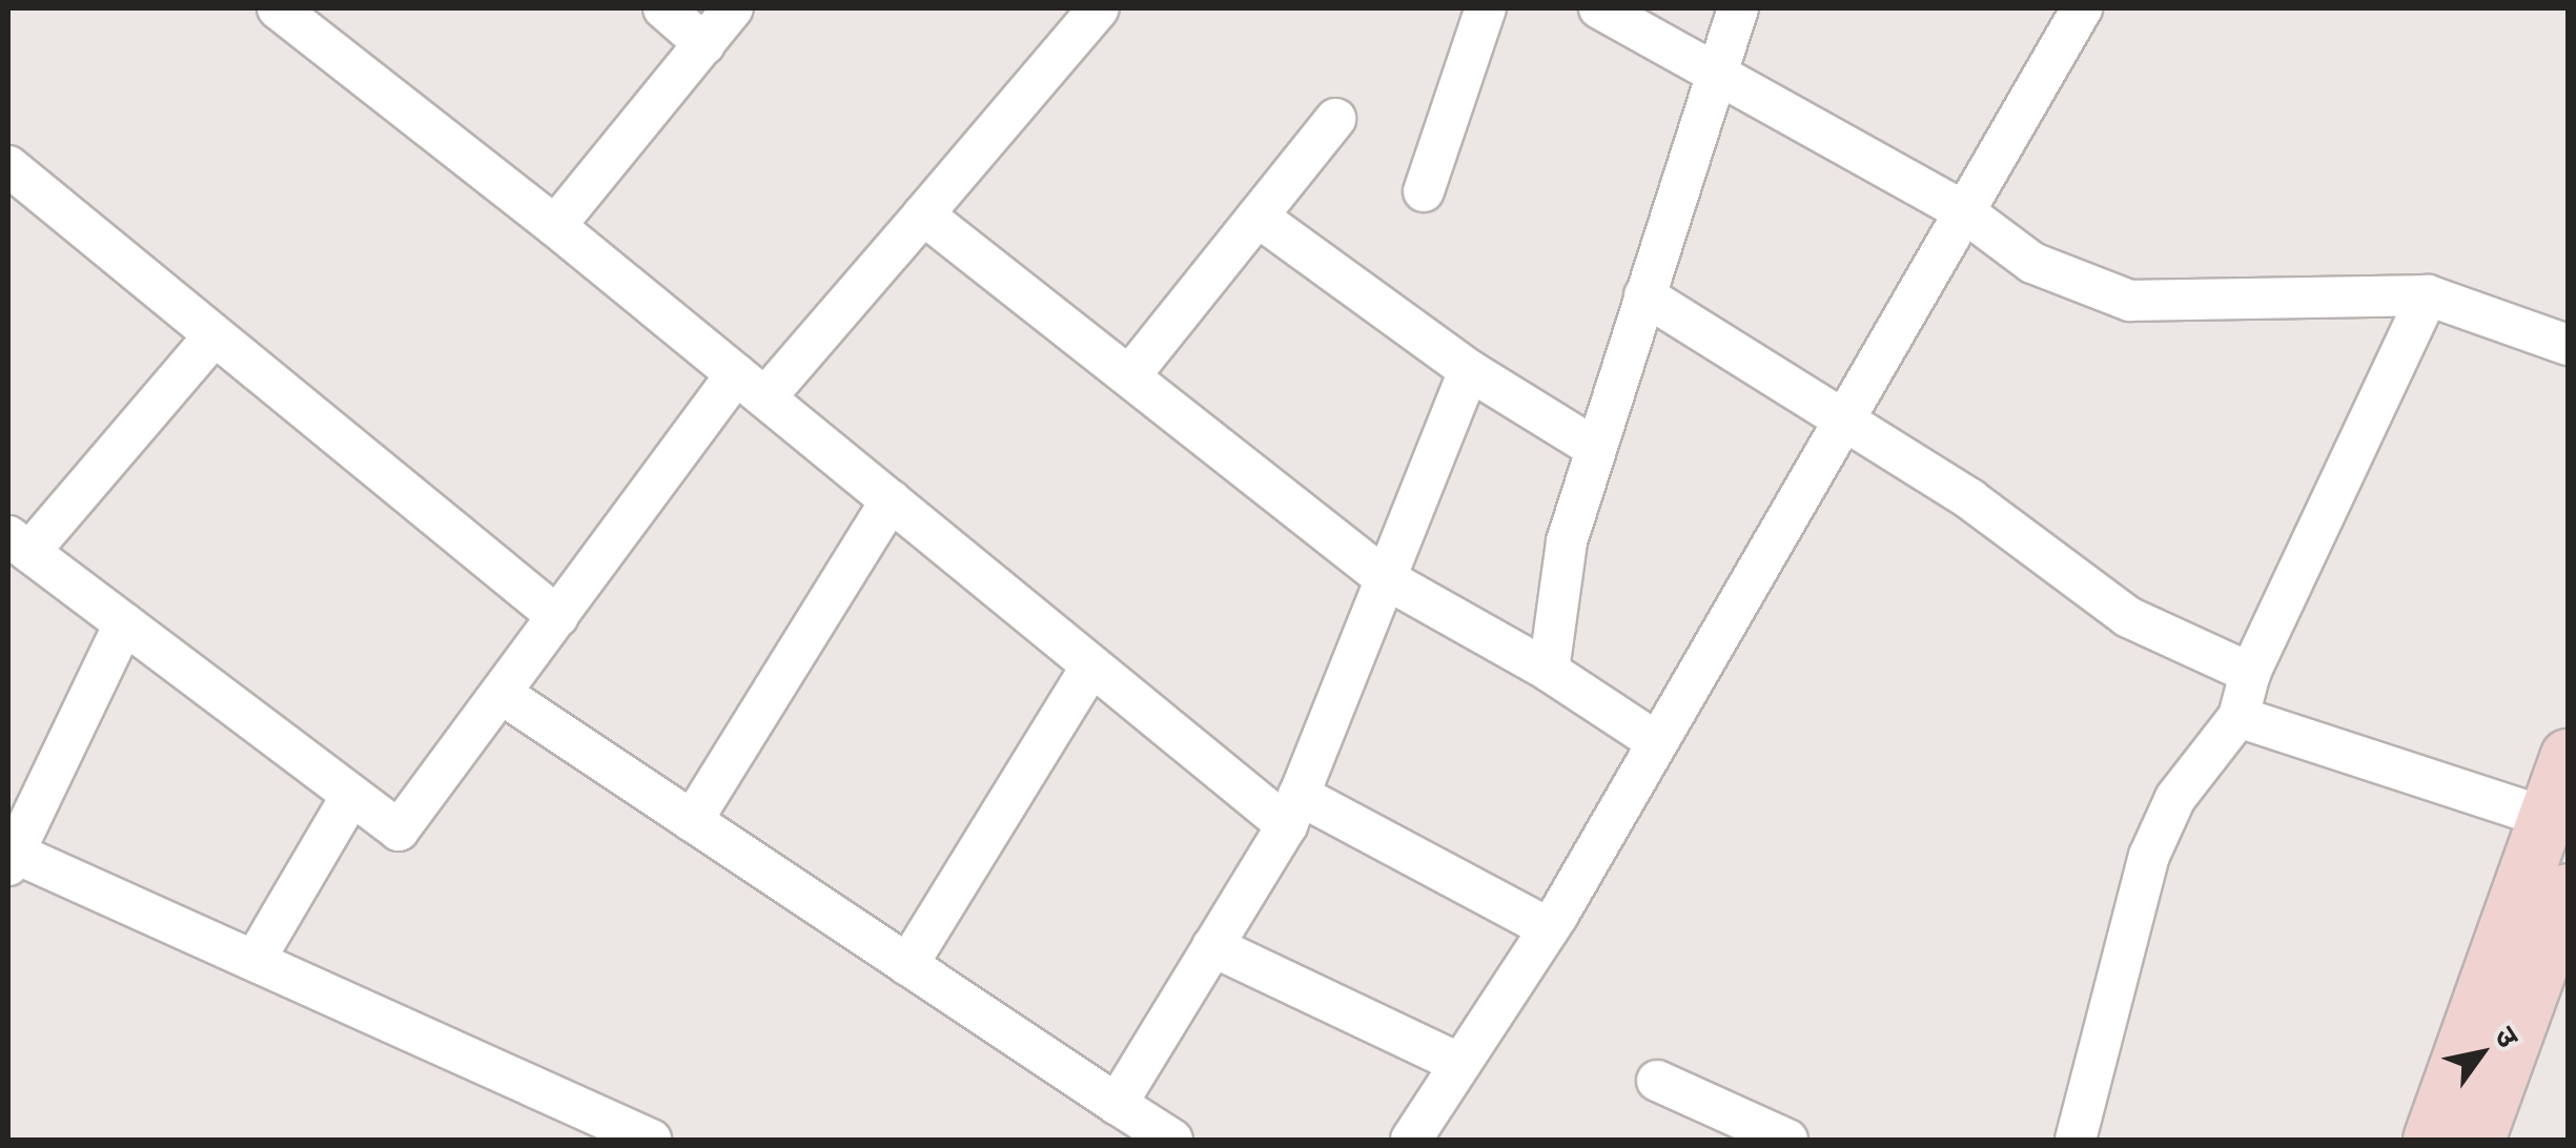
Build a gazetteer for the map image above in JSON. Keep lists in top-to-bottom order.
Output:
{
  "north": "top right"
}
